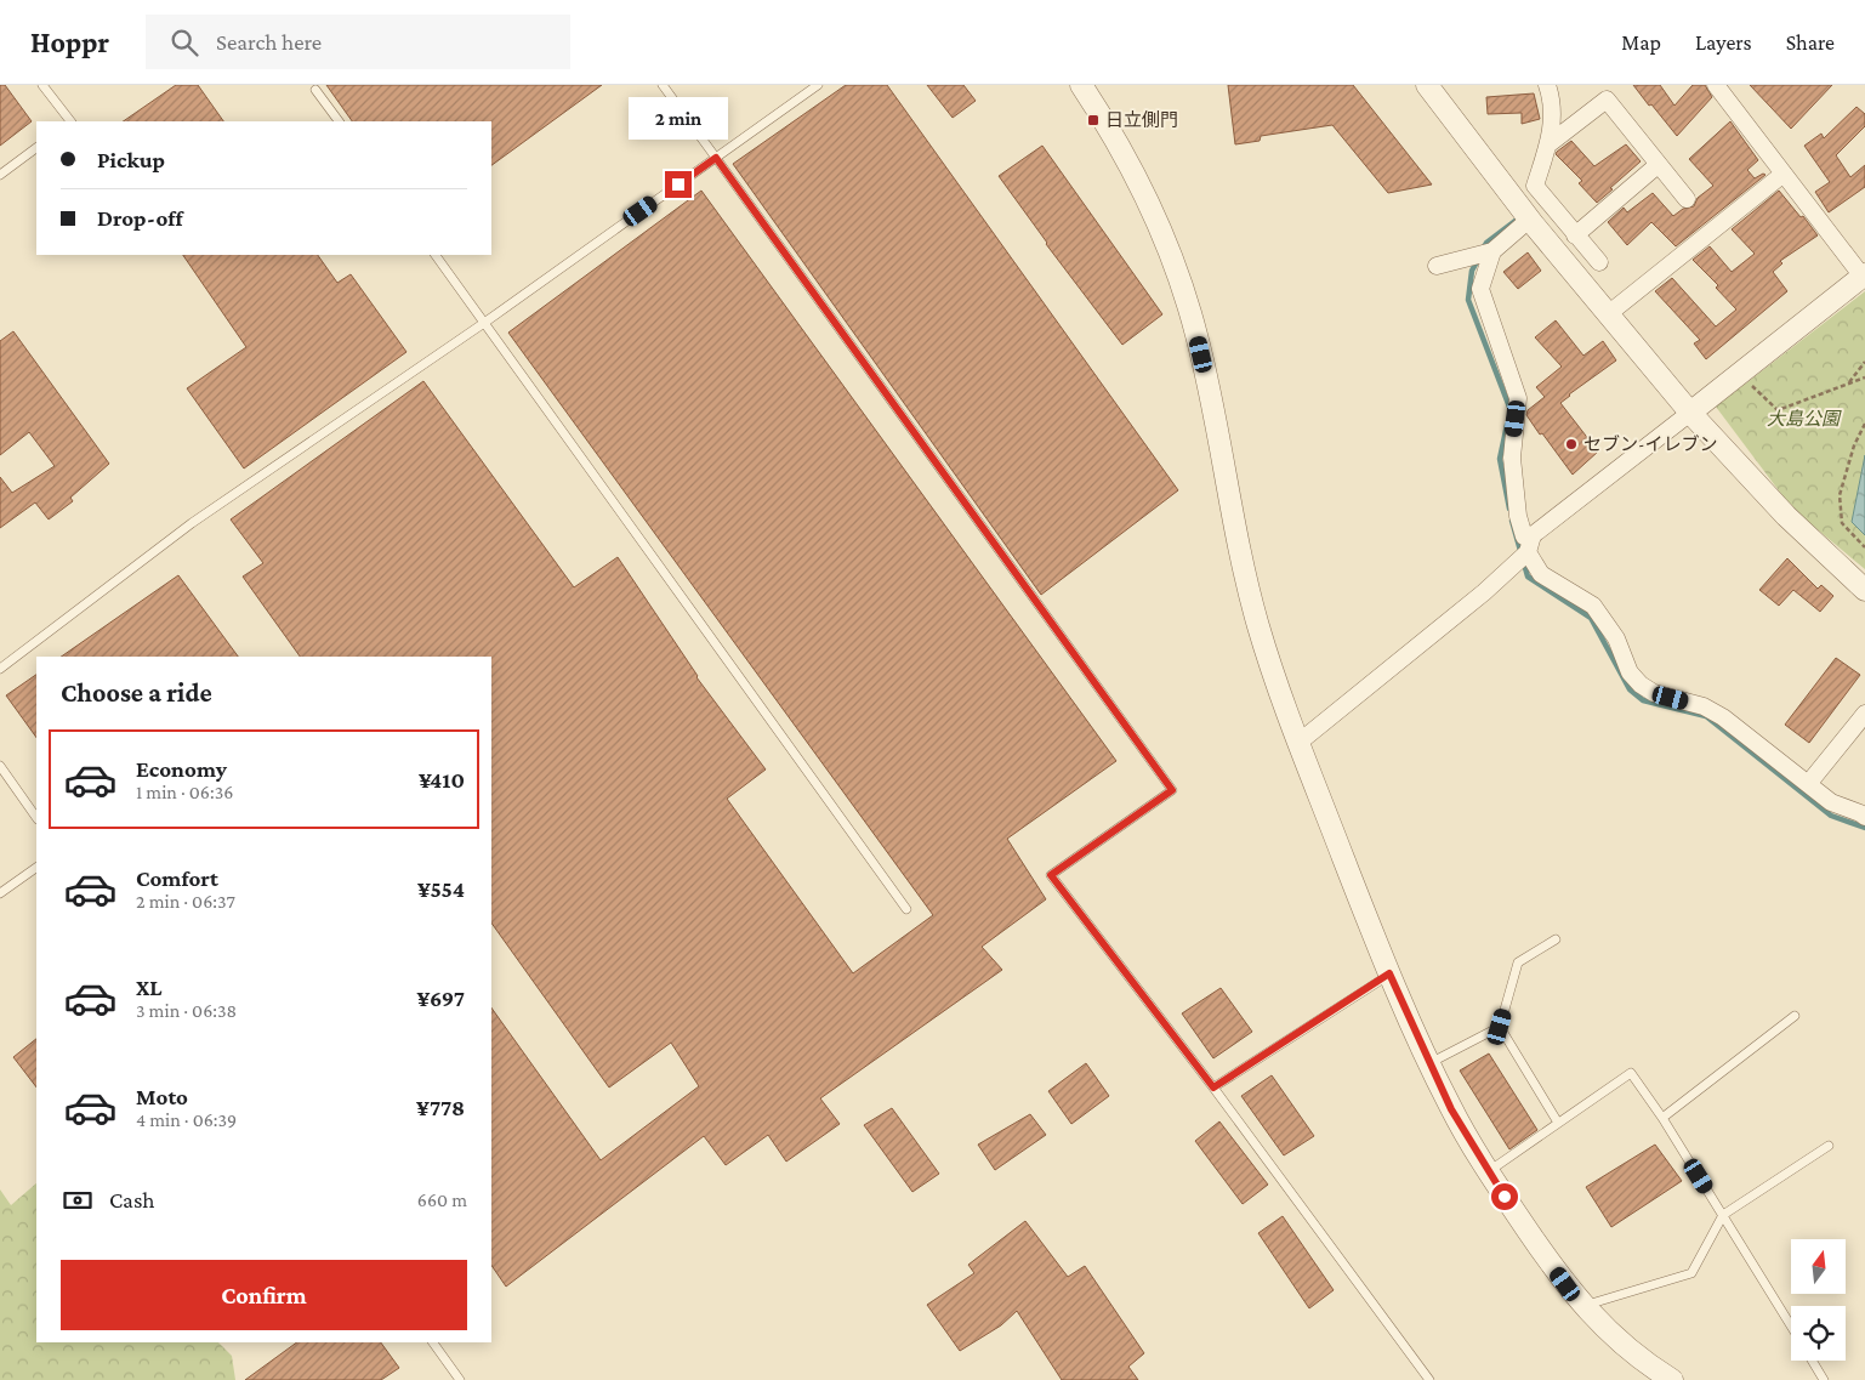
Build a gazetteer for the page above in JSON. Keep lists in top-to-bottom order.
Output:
{
  "parks": ["大島公園"],
  "places": {
    "transit": ["日立側門"],
    "other": ["セブン-イレブン"]
  },
  "north": "top",
  "page": {
    "header": "Hoppr",
    "search": "Search here",
    "nav": ["Map", "Layers", "Share"],
    "bubble": "2 min",
    "banner": ["Pickup", "Drop-off"],
    "heading": "Choose a ride",
    "list": [
      {
        "name": "Economy",
        "note": "1 min · 06:36",
        "value": "¥410"
      },
      {
        "name": "Comfort",
        "note": "2 min · 06:37",
        "value": "¥554"
      },
      {
        "name": "XL",
        "note": "3 min · 06:38",
        "value": "¥697"
      },
      {
        "name": "Moto",
        "note": "4 min · 06:39",
        "value": "¥778"
      }
    ],
    "pay": ["Cash", "660 m"],
    "buttons": "Confirm"
  }
}
